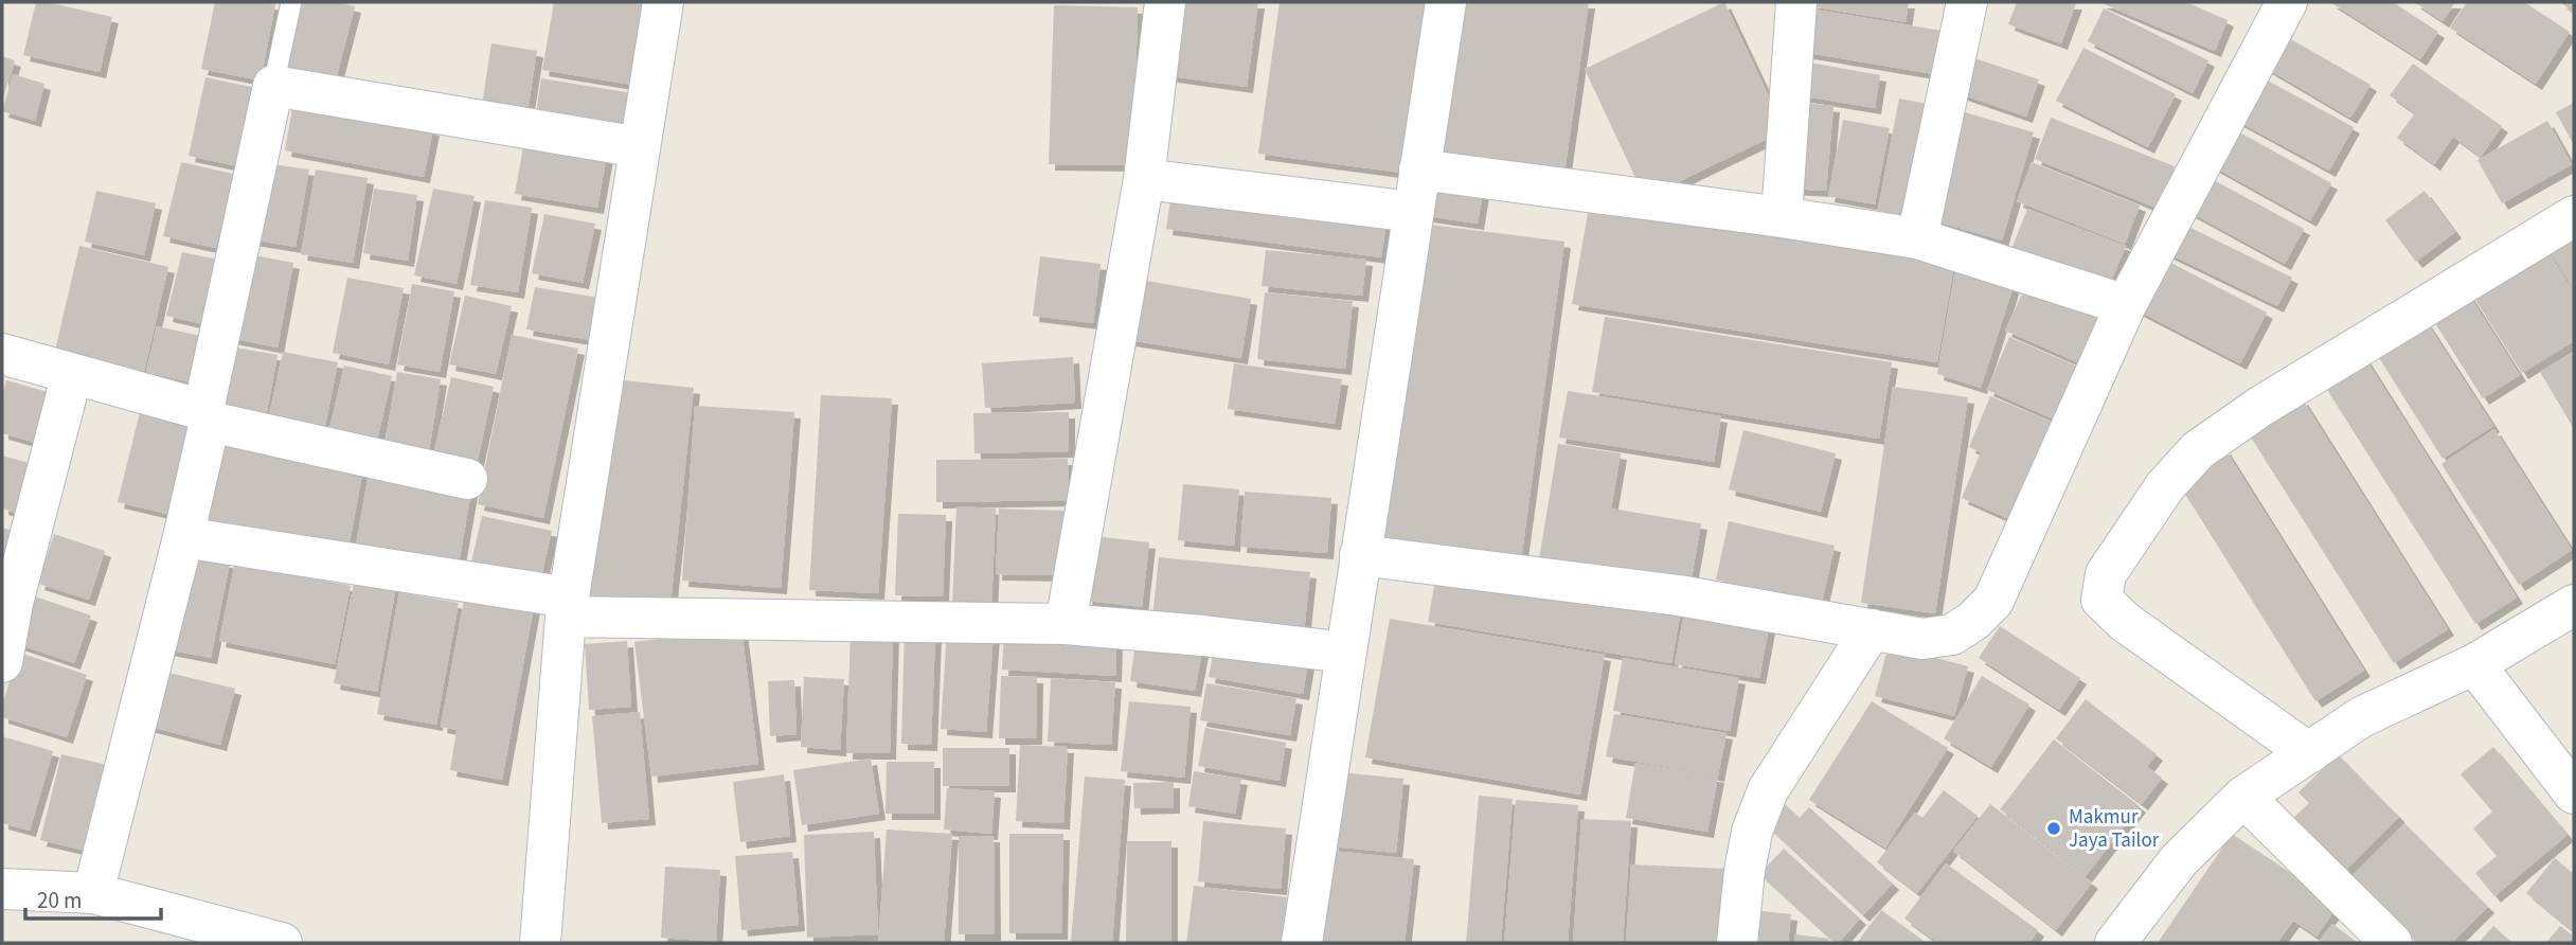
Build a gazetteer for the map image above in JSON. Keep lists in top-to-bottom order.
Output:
{
  "places": ["Makmur Jaya Tailor"],
  "scale_bar": "20 m"
}
